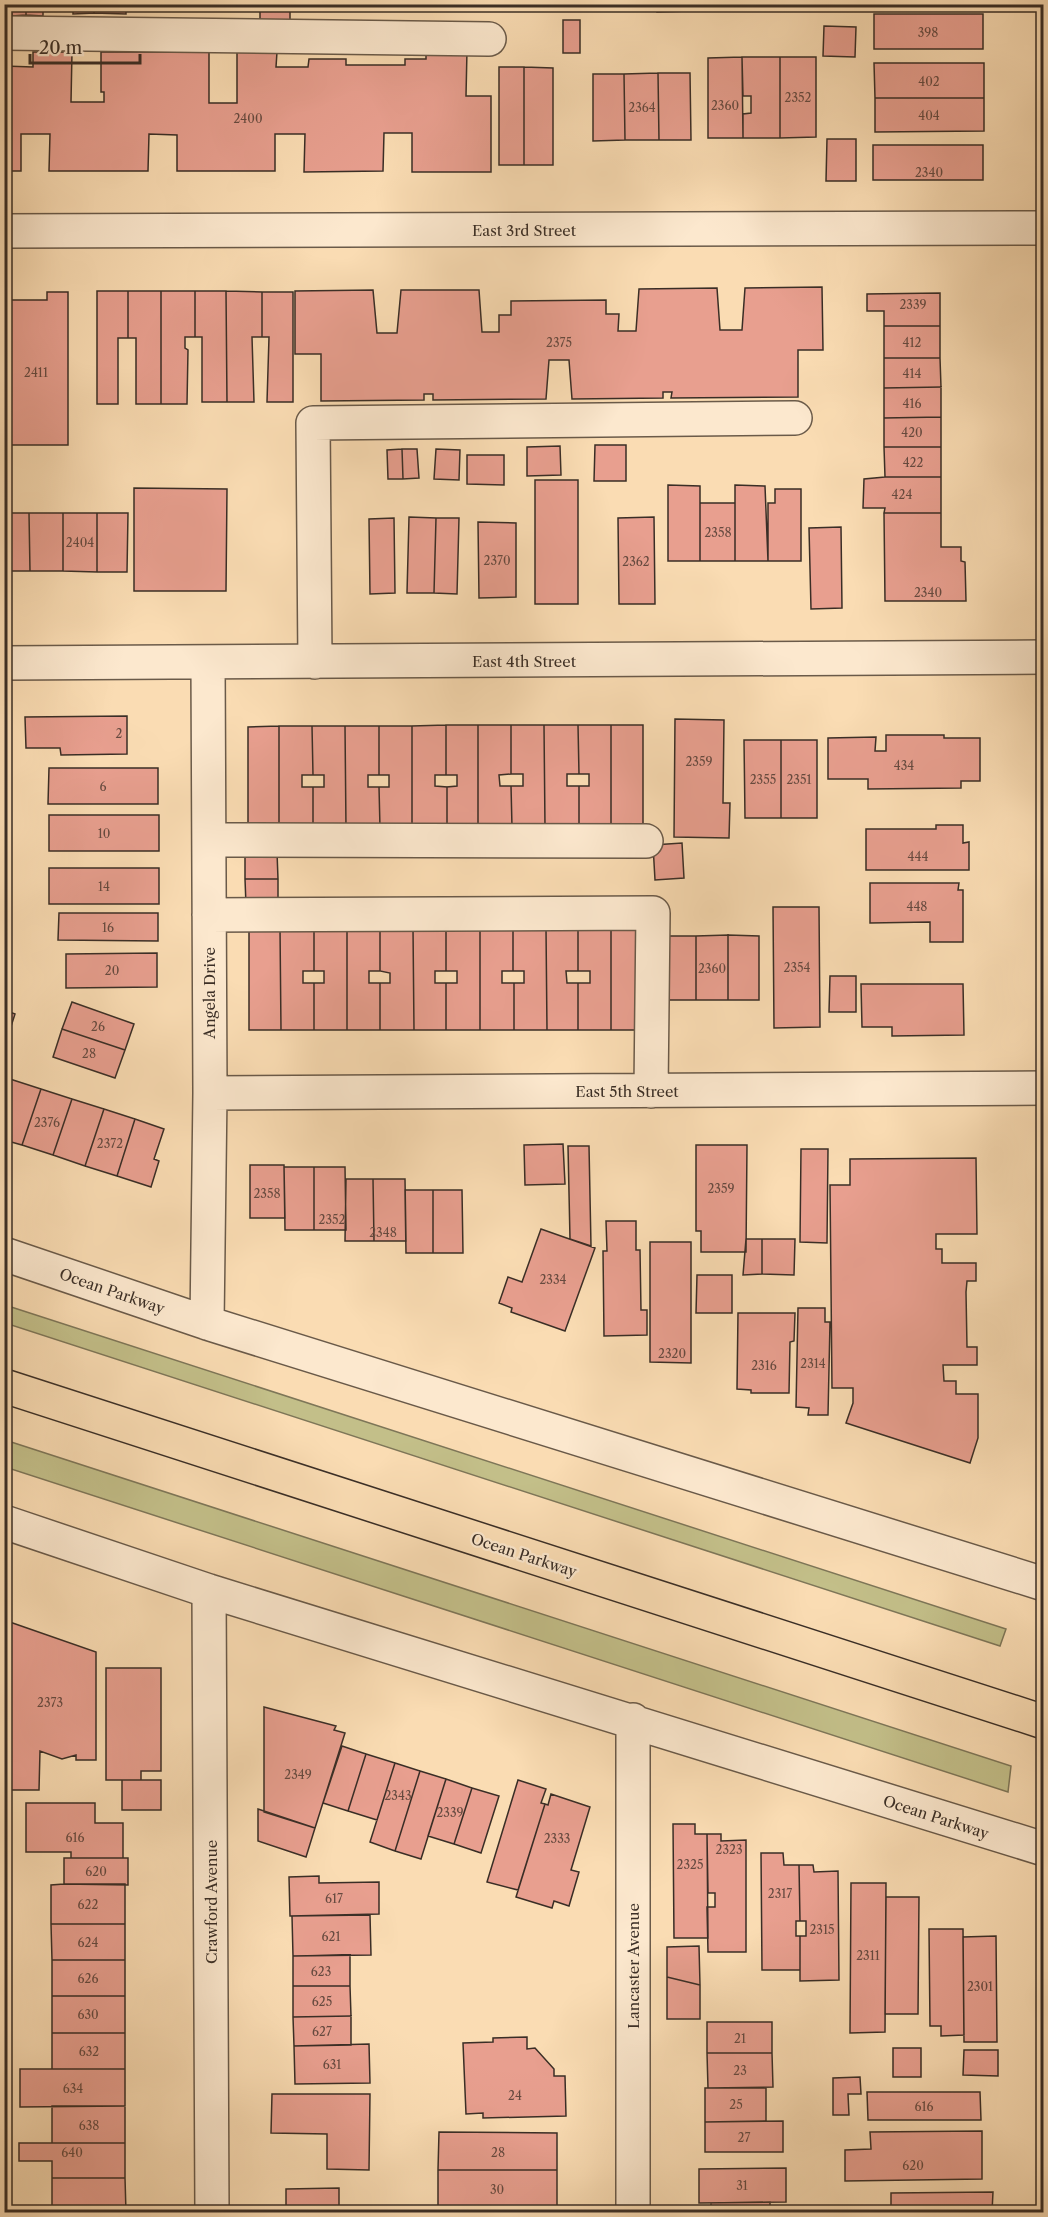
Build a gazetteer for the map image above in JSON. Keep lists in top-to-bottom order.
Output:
{
  "streets": {
    "main road": ["Ocean Parkway"],
    "street": [
      "East 3rd Street",
      "East 4th Street",
      "Angela Drive",
      "East 5th Street",
      "Crawford Avenue",
      "Lancaster Avenue"
    ]
  },
  "crossings": [
    ["East 4th Street", "Angela Drive"],
    ["Angela Drive", "East 5th Street"],
    ["Angela Drive", "Ocean Parkway"],
    ["Ocean Parkway", "Crawford Avenue"],
    ["Ocean Parkway", "Lancaster Avenue"]
  ],
  "house_numbers": [
    "398",
    "402",
    "2352",
    "2360",
    "2364",
    "404",
    "2400",
    "2340",
    "2339",
    "2375",
    "412",
    "2411",
    "414",
    "416",
    "420",
    "422",
    "424",
    "2358",
    "2404",
    "2370",
    "2362",
    "2340",
    "2",
    "2359",
    "434",
    "2355",
    "2351",
    "6",
    "10",
    "444",
    "14",
    "448",
    "16",
    "2354",
    "2360",
    "20",
    "26",
    "28",
    "2376",
    "2372",
    "2359",
    "2358",
    "2352",
    "2348",
    "2334",
    "2320",
    "2314",
    "2316",
    "2373",
    "2349",
    "2343",
    "2339",
    "616",
    "2333",
    "2323",
    "2325",
    "620",
    "2317",
    "617",
    "622",
    "2315",
    "621",
    "624",
    "2311",
    "623",
    "626",
    "2301",
    "625",
    "630",
    "627",
    "21",
    "632",
    "631",
    "23",
    "634",
    "24",
    "25",
    "616",
    "638",
    "27",
    "640",
    "28",
    "620",
    "31",
    "30"
  ],
  "scale_bar": "20 m"
}
